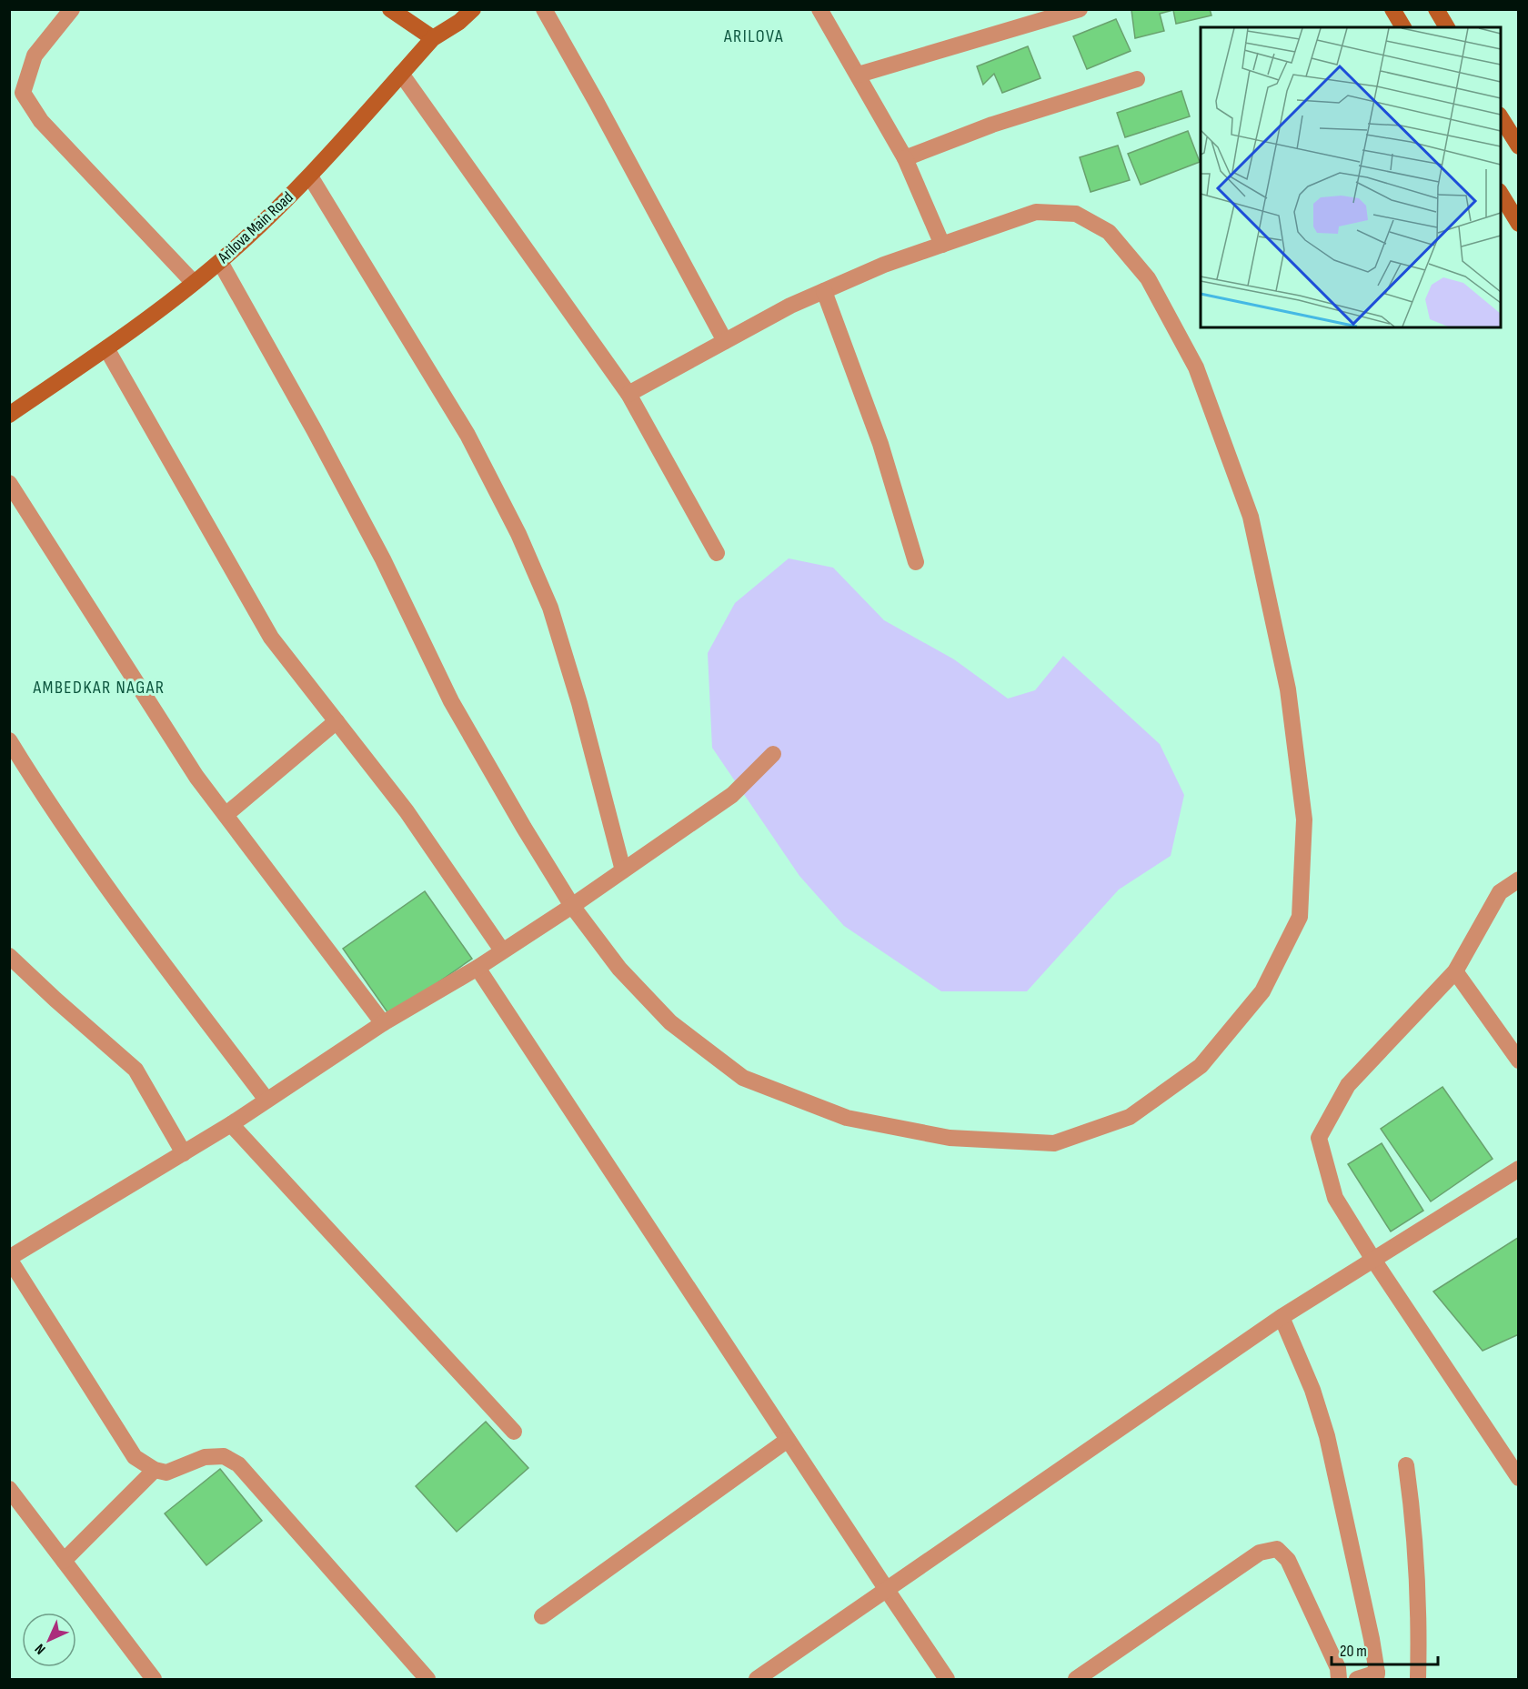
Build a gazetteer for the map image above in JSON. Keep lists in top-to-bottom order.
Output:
{
  "streets": {
    "street": ["Arilova Main Road"]
  },
  "districts": ["ARILOVA", "AMBEDKAR NAGAR"],
  "scale_bar": "20 m",
  "north": "bottom left"
}
